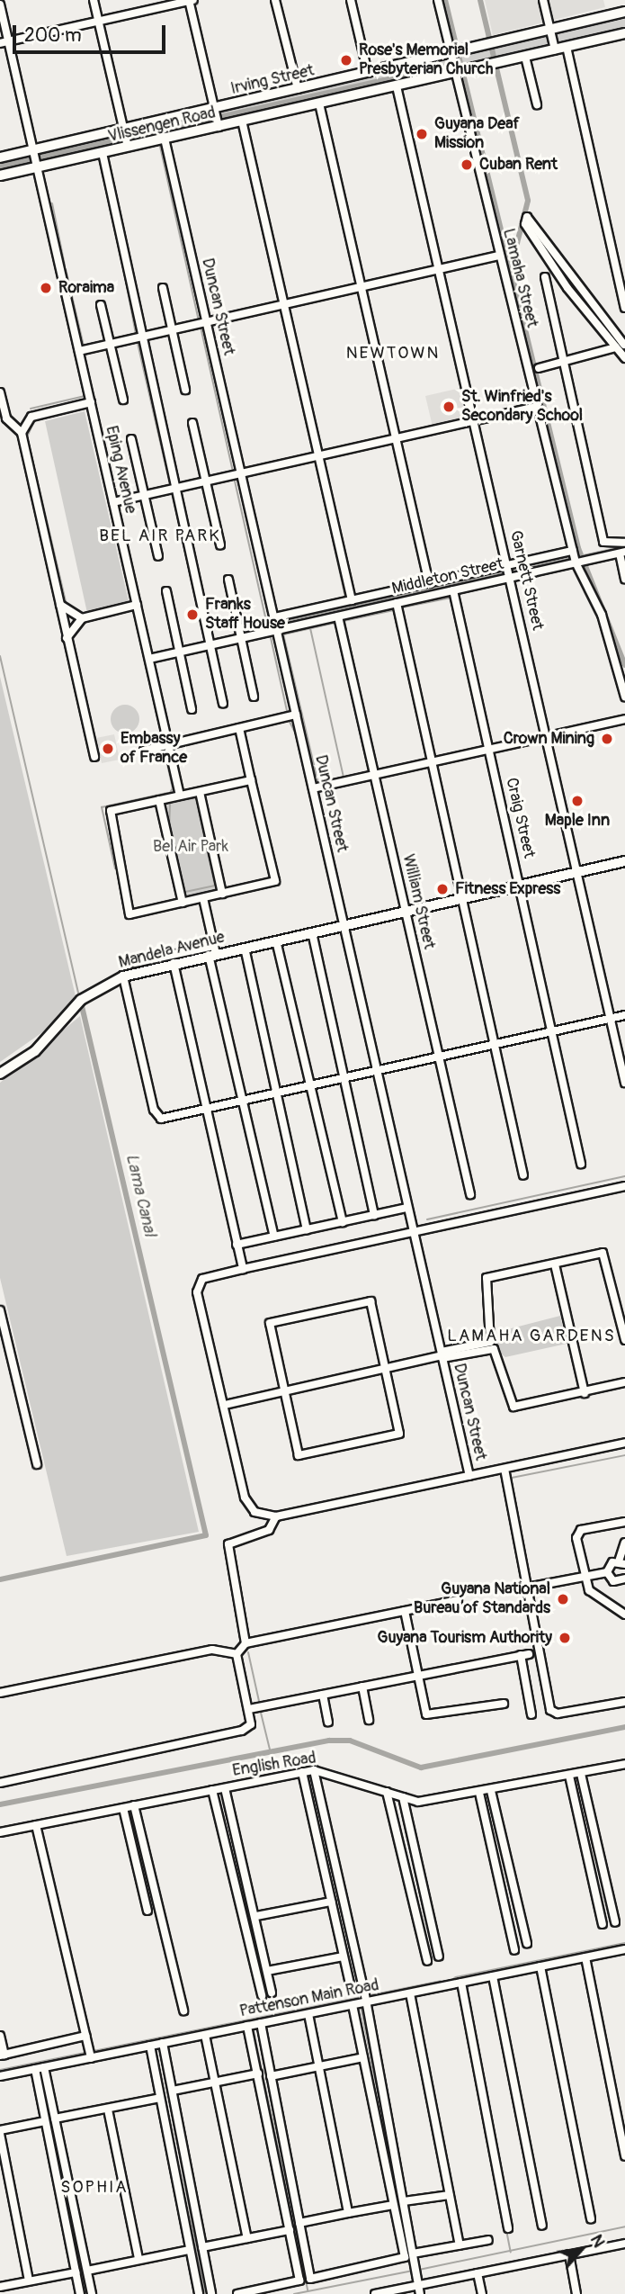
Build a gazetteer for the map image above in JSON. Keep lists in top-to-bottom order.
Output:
{
  "streets": {
    "main road": ["Irving Street", "Vlissengen Road", "Mandela Avenue"],
    "street": [
      "Lamaha Street",
      "Duncan Street",
      "Eping Avenue",
      "Middleton Street",
      "Garnett Street",
      "Craig Street",
      "William Street",
      "English Road",
      "Pattenson Main Road"
    ]
  },
  "crossings": [
    ["Irving Street", "Vlissengen Road"],
    ["Irving Street", "Lamaha Street"],
    ["Irving Street", "Eping Avenue"],
    ["Vlissengen Road", "Lamaha Street"],
    ["Vlissengen Road", "Duncan Street"],
    ["Vlissengen Road", "Eping Avenue"],
    ["Vlissengen Road", "Garnett Street"],
    ["Lamaha Street", "Middleton Street"],
    ["Duncan Street", "Middleton Street"],
    ["Duncan Street", "Mandela Avenue"],
    ["Eping Avenue", "Middleton Street"],
    ["Middleton Street", "Garnett Street"],
    ["Middleton Street", "Craig Street"],
    ["Middleton Street", "William Street"],
    ["Garnett Street", "Mandela Avenue"],
    ["Craig Street", "Mandela Avenue"],
    ["William Street", "Mandela Avenue"]
  ],
  "districts": [
    "NEWTOWN",
    "BEL AIR PARK",
    "LAMAHA GARDENS",
    "SOPHIA"
  ],
  "water": ["Lama Canal"],
  "parks": ["Bel Air Park"],
  "places": [
    "Rose's Memorial Presbyterian Church",
    "Guyana Deaf Mission",
    "Cuban Rent",
    "Roraima",
    "St. Winfried's Secondary School",
    "Franks Staff House",
    "Crown Mining",
    "Embassy of France",
    "Maple Inn",
    "Fitness Express",
    "Guyana National Bureau of Standards",
    "Guyana Tourism Authority"
  ],
  "scale_bar": "200 m",
  "north": "top right"
}
